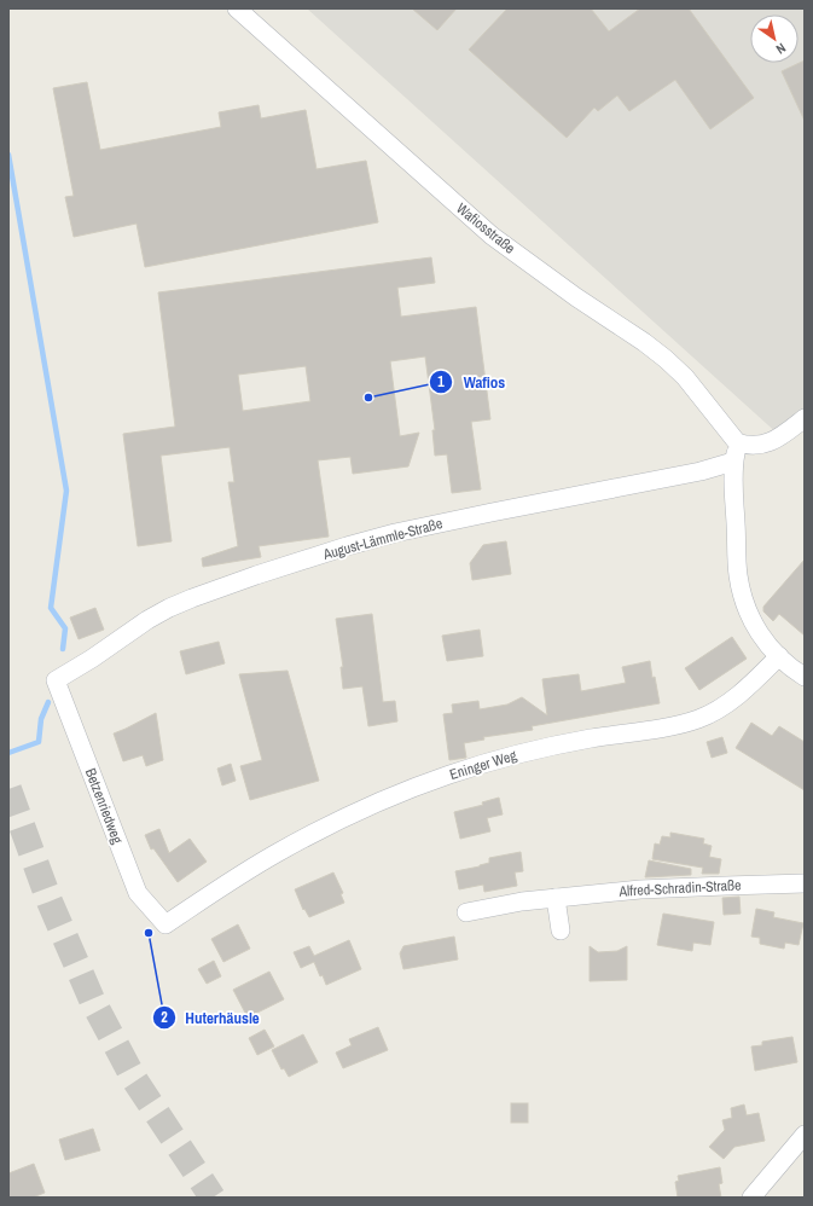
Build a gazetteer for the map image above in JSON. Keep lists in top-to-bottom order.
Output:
{
  "streets": {
    "street": [
      "Wafiosstraße",
      "August-Lämmle-Straße",
      "Eninger Weg",
      "Betzenriedweg",
      "Alfred-Schradin-Straße"
    ]
  },
  "crossings": [
    ["August-Lämmle-Straße", "Betzenriedweg"],
    ["Eninger Weg", "Betzenriedweg"]
  ],
  "places": ["Wafios", "Huterhäusle"],
  "north": "bottom right"
}
